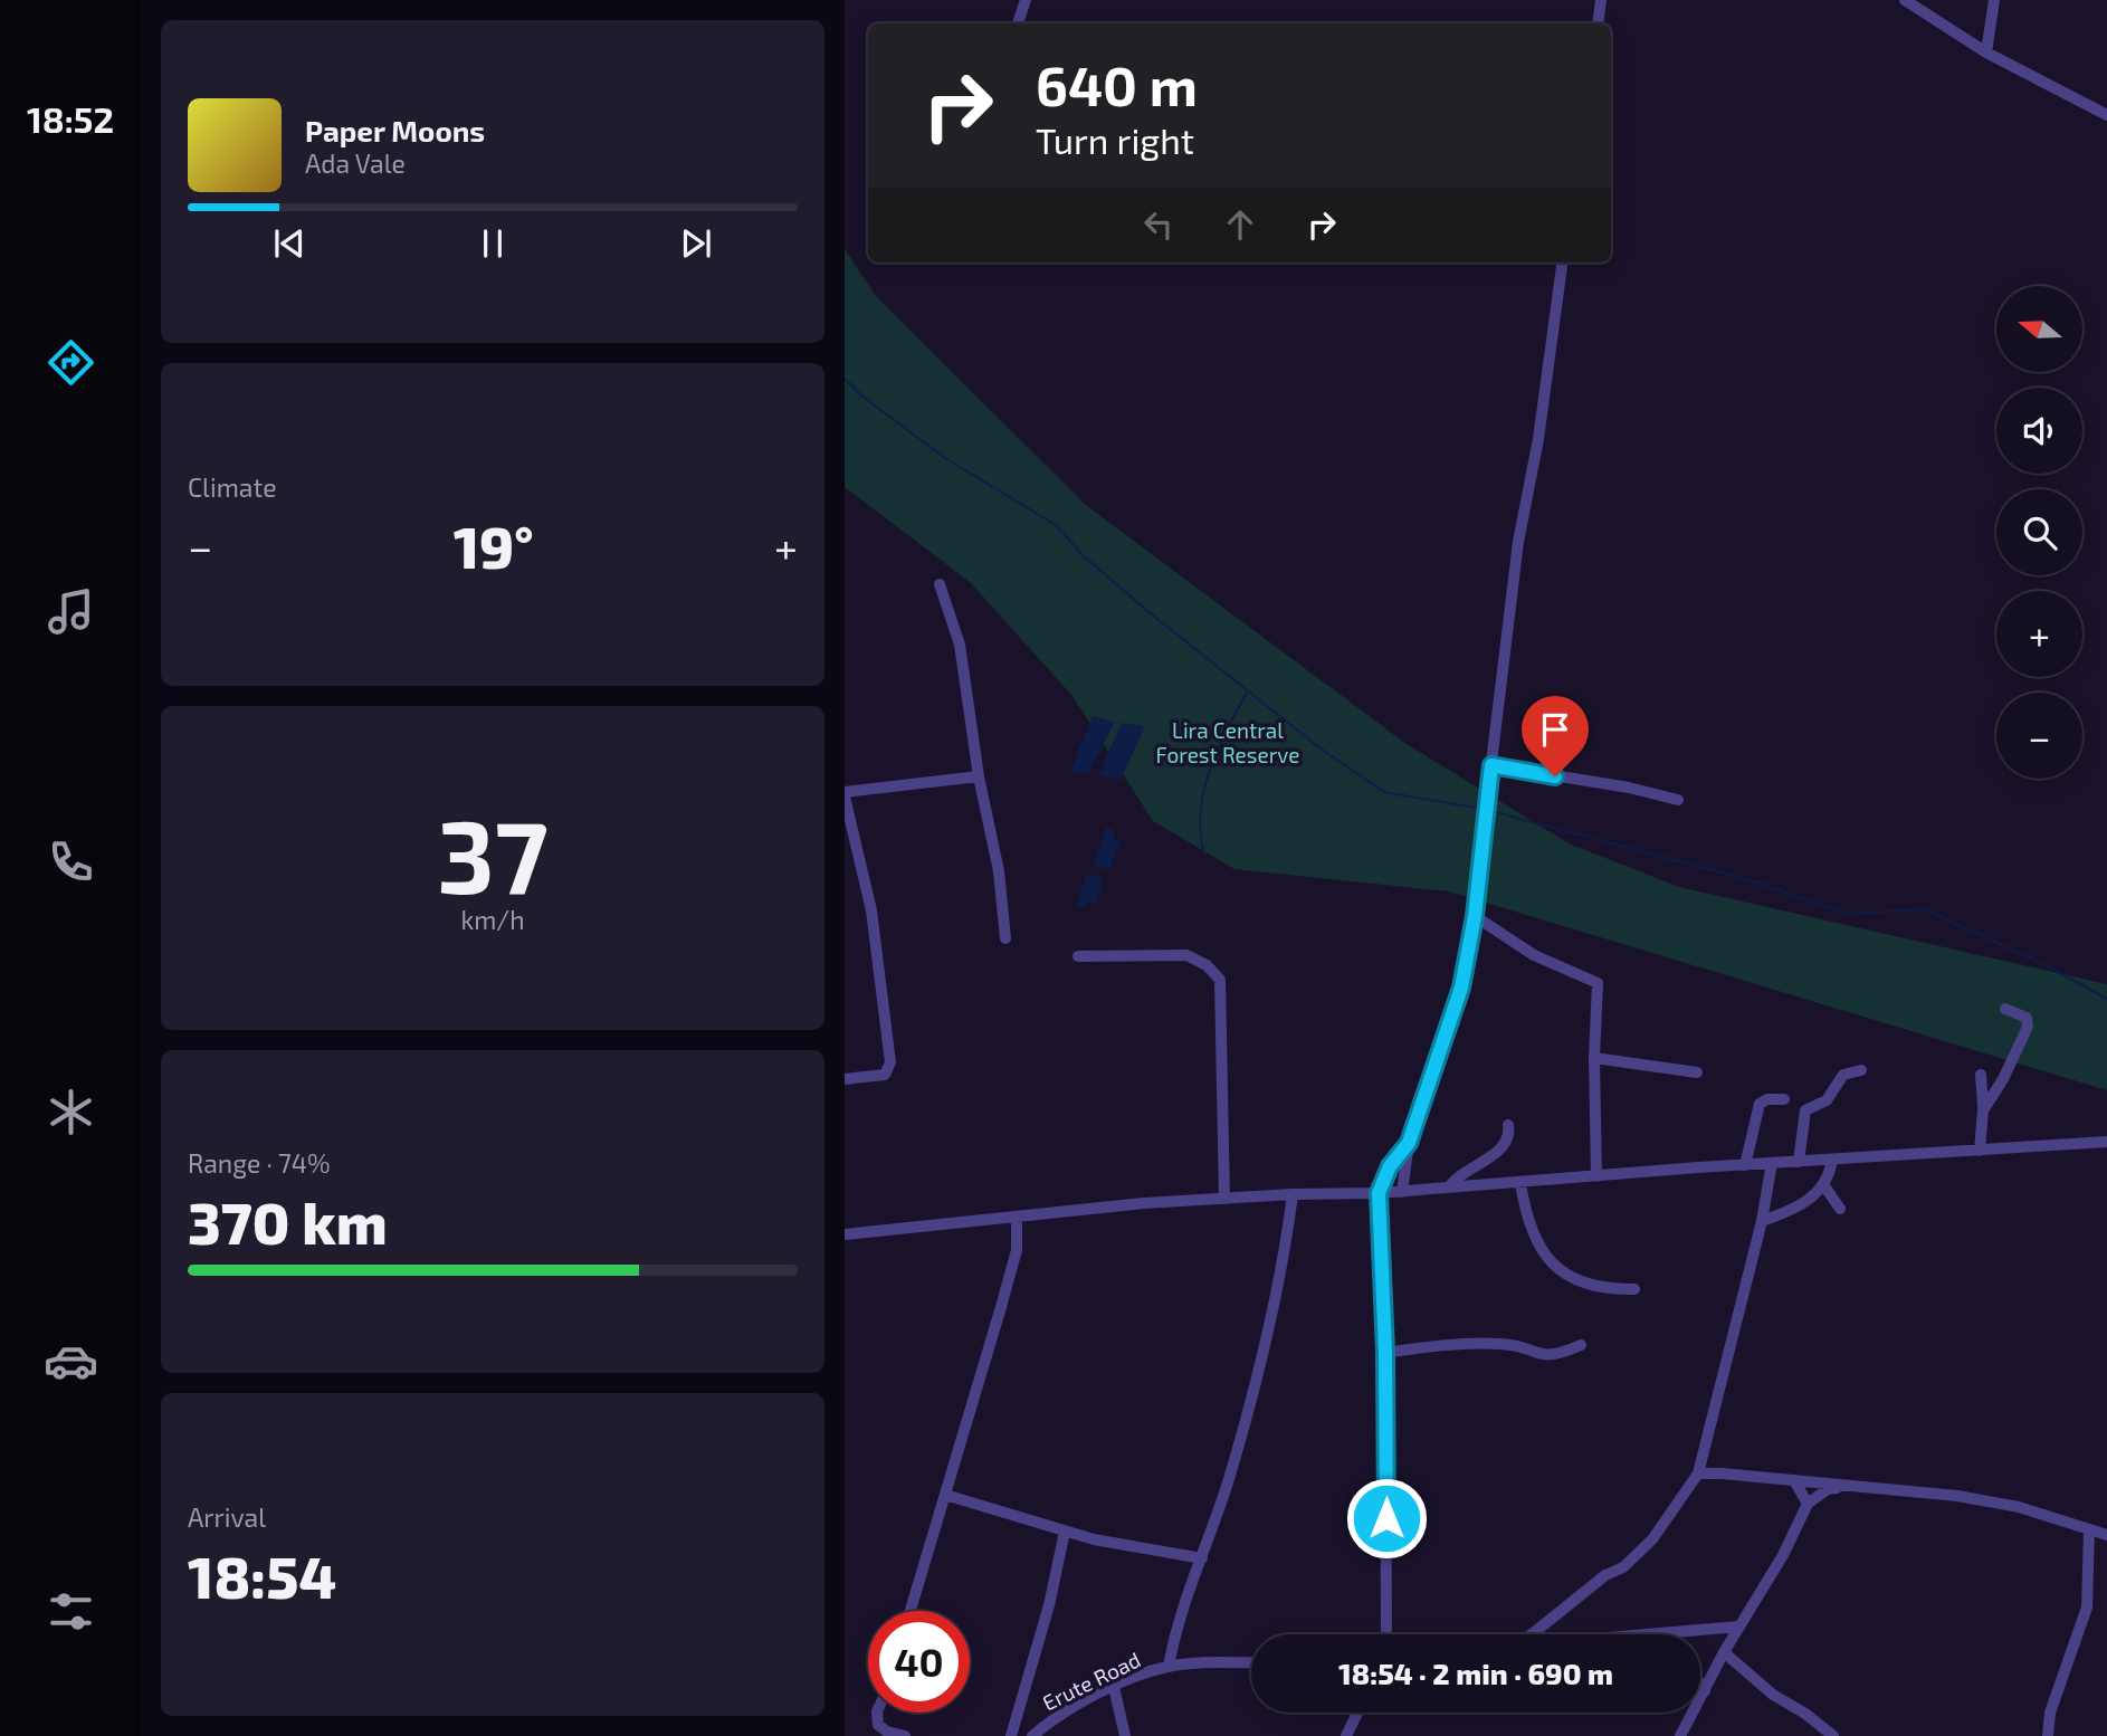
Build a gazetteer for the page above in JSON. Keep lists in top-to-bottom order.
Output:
{
  "streets": {
    "street": ["Erute Road"]
  },
  "parks": ["Lira Central Forest Reserve"],
  "north": "left",
  "page": {
    "tabs": "18:52",
    "turn": ["640 m", "Turn right"],
    "song": ["Paper Moons", "Ada Vale"],
    "map_buttons": ["+", "−"],
    "tile": [
      "Climate",
      ["37", "km/h"],
      ["Range · 74%", "370 km"],
      ["Arrival", "18:54"]
    ],
    "heat": ["−", "19°", "+"],
    "limit": "40",
    "trip": "18:54 · 2 min · 690 m"
  }
}
